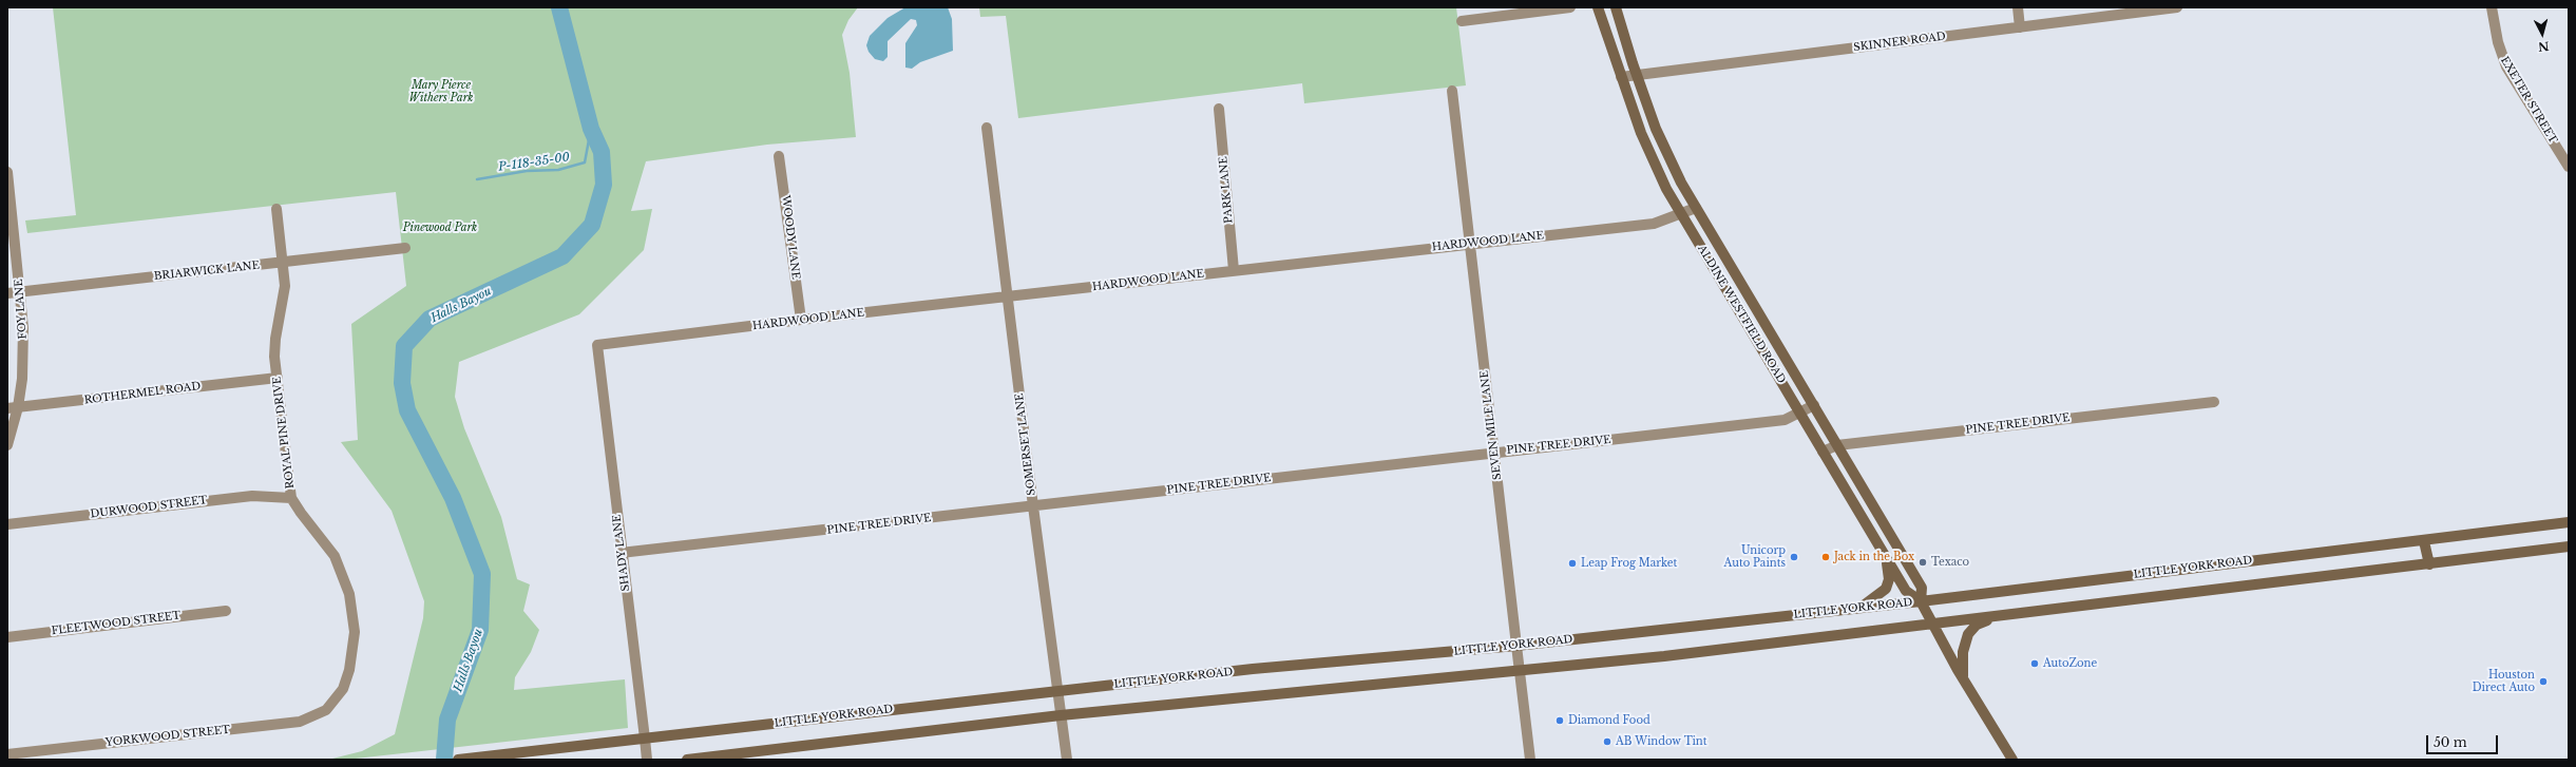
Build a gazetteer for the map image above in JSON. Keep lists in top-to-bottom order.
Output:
{
  "streets": {
    "main road": ["ALDINE WESTFIELD ROAD", "LITTLE YORK ROAD"],
    "street": [
      "SKINNER ROAD",
      "EXETER STREET",
      "PARK LANE",
      "WOODY LANE",
      "HARDWOOD LANE",
      "BRIARWICK LANE",
      "FOY LANE",
      "ROTHERMEL ROAD",
      "PINE TREE DRIVE",
      "SEVEN MILE LANE",
      "ROYAL PINE DRIVE",
      "SOMERSET LANE",
      "DURWOOD STREET",
      "SHADY LANE",
      "FLEETWOOD STREET",
      "YORKWOOD STREET"
    ]
  },
  "crossings": [
    ["SKINNER ROAD", "ALDINE WESTFIELD ROAD"],
    ["PARK LANE", "HARDWOOD LANE"],
    ["WOODY LANE", "HARDWOOD LANE"],
    ["HARDWOOD LANE", "ALDINE WESTFIELD ROAD"],
    ["HARDWOOD LANE", "SEVEN MILE LANE"],
    ["HARDWOOD LANE", "SOMERSET LANE"],
    ["HARDWOOD LANE", "SHADY LANE"],
    ["BRIARWICK LANE", "FOY LANE"],
    ["BRIARWICK LANE", "ROYAL PINE DRIVE"],
    ["FOY LANE", "ROTHERMEL ROAD"],
    ["ALDINE WESTFIELD ROAD", "PINE TREE DRIVE"],
    ["ALDINE WESTFIELD ROAD", "LITTLE YORK ROAD"],
    ["ROTHERMEL ROAD", "ROYAL PINE DRIVE"],
    ["PINE TREE DRIVE", "SEVEN MILE LANE"],
    ["PINE TREE DRIVE", "SOMERSET LANE"],
    ["PINE TREE DRIVE", "SHADY LANE"],
    ["SEVEN MILE LANE", "LITTLE YORK ROAD"],
    ["ROYAL PINE DRIVE", "DURWOOD STREET"],
    ["ROYAL PINE DRIVE", "YORKWOOD STREET"],
    ["SOMERSET LANE", "LITTLE YORK ROAD"],
    ["SHADY LANE", "LITTLE YORK ROAD"]
  ],
  "water": ["P-118-35-00", "Halls Bayou"],
  "parks": ["Mary Pierce Withers Park", "Pinewood Park"],
  "places": [
    "Unicorp Auto Paints",
    "Jack in the Box",
    "Texaco",
    "Leap Frog Market",
    "AutoZone",
    "Houston Direct Auto",
    "Diamond Food",
    "AB Window Tint"
  ],
  "scale_bar": "50 m",
  "north": "bottom"
}
